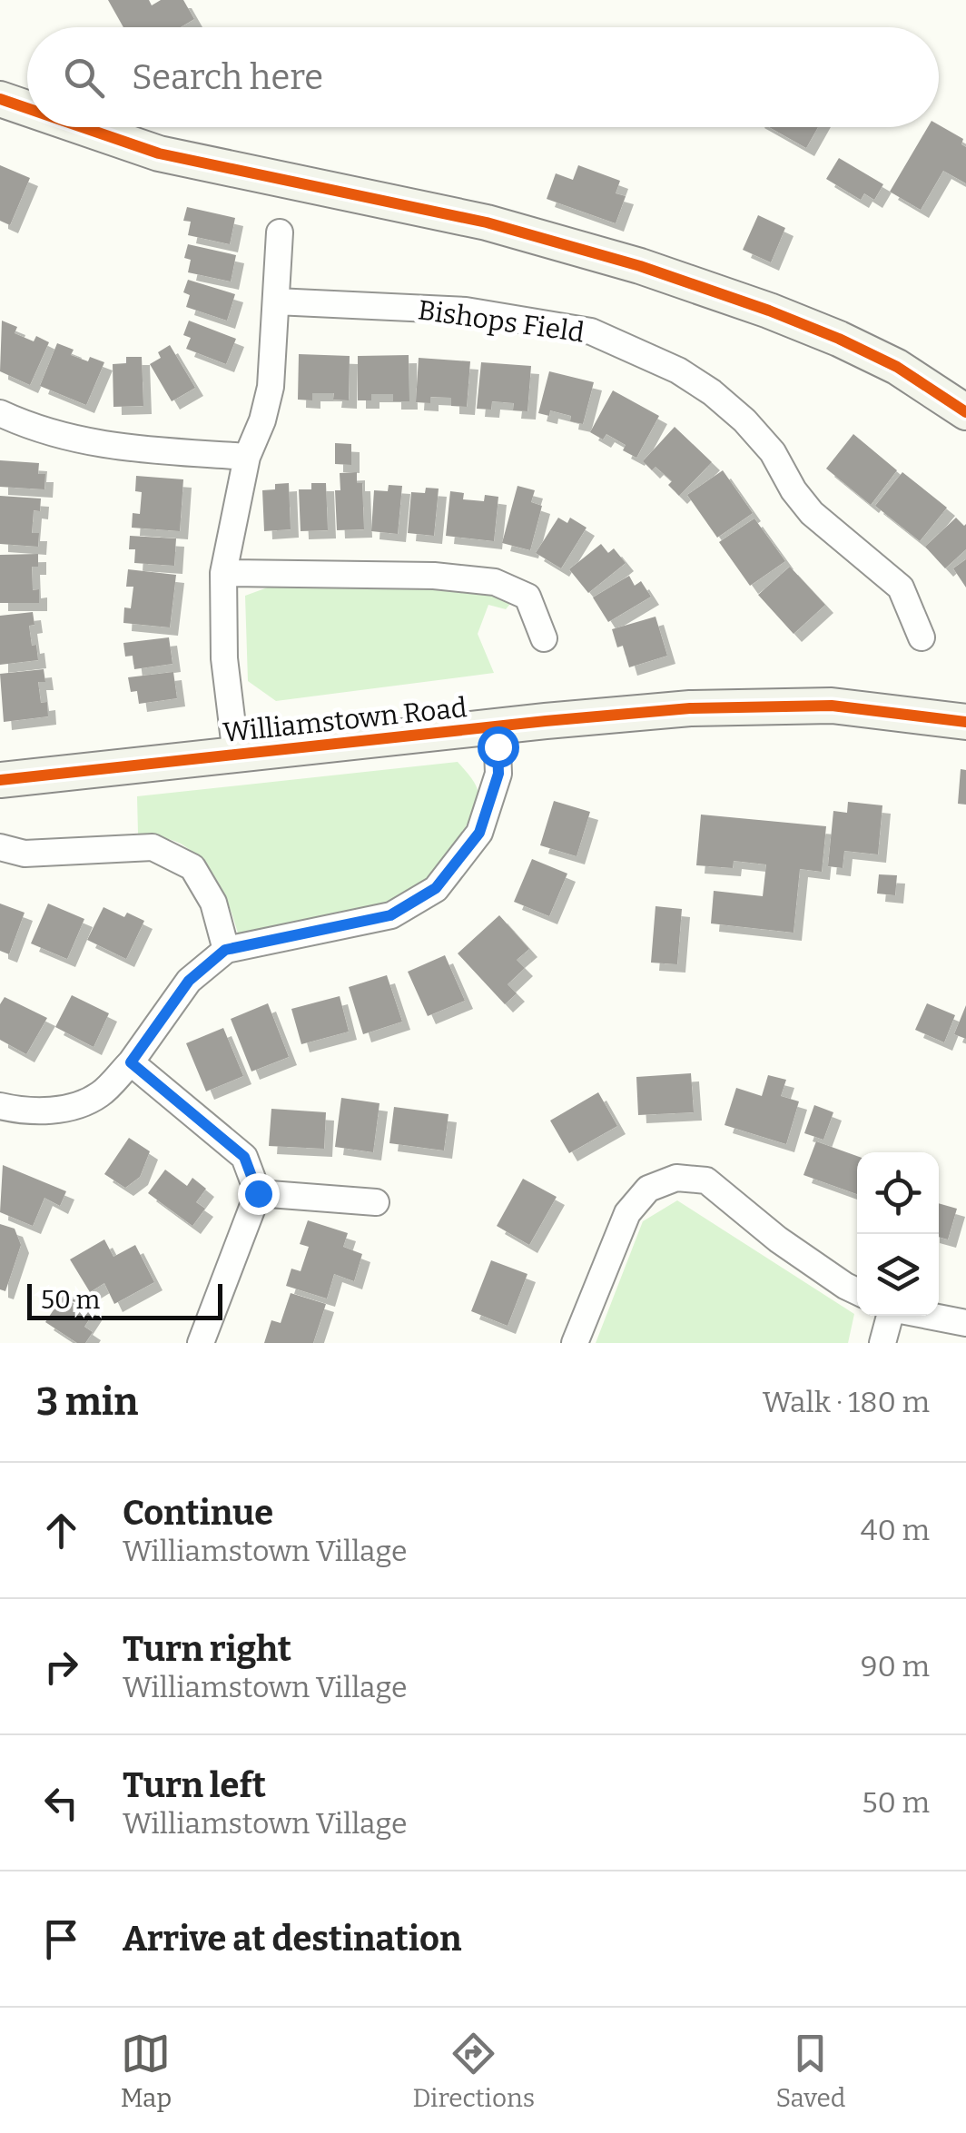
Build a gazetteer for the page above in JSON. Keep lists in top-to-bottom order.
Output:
{
  "streets": {
    "street": ["Bishops Field", "Williamstown Road"]
  },
  "scale_bar": "50 m",
  "page": {
    "search": "Search here",
    "scale": "50 m",
    "heading": ["3 min", "Walk · 180 m"],
    "list": [
      ["Continue", "Williamstown Village", "40 m"],
      ["Turn right", "Williamstown Village", "90 m"],
      ["Turn left", "Williamstown Village", "50 m"],
      "Arrive at destination"
    ],
    "nav": ["Map", "Directions", "Saved"]
  }
}
